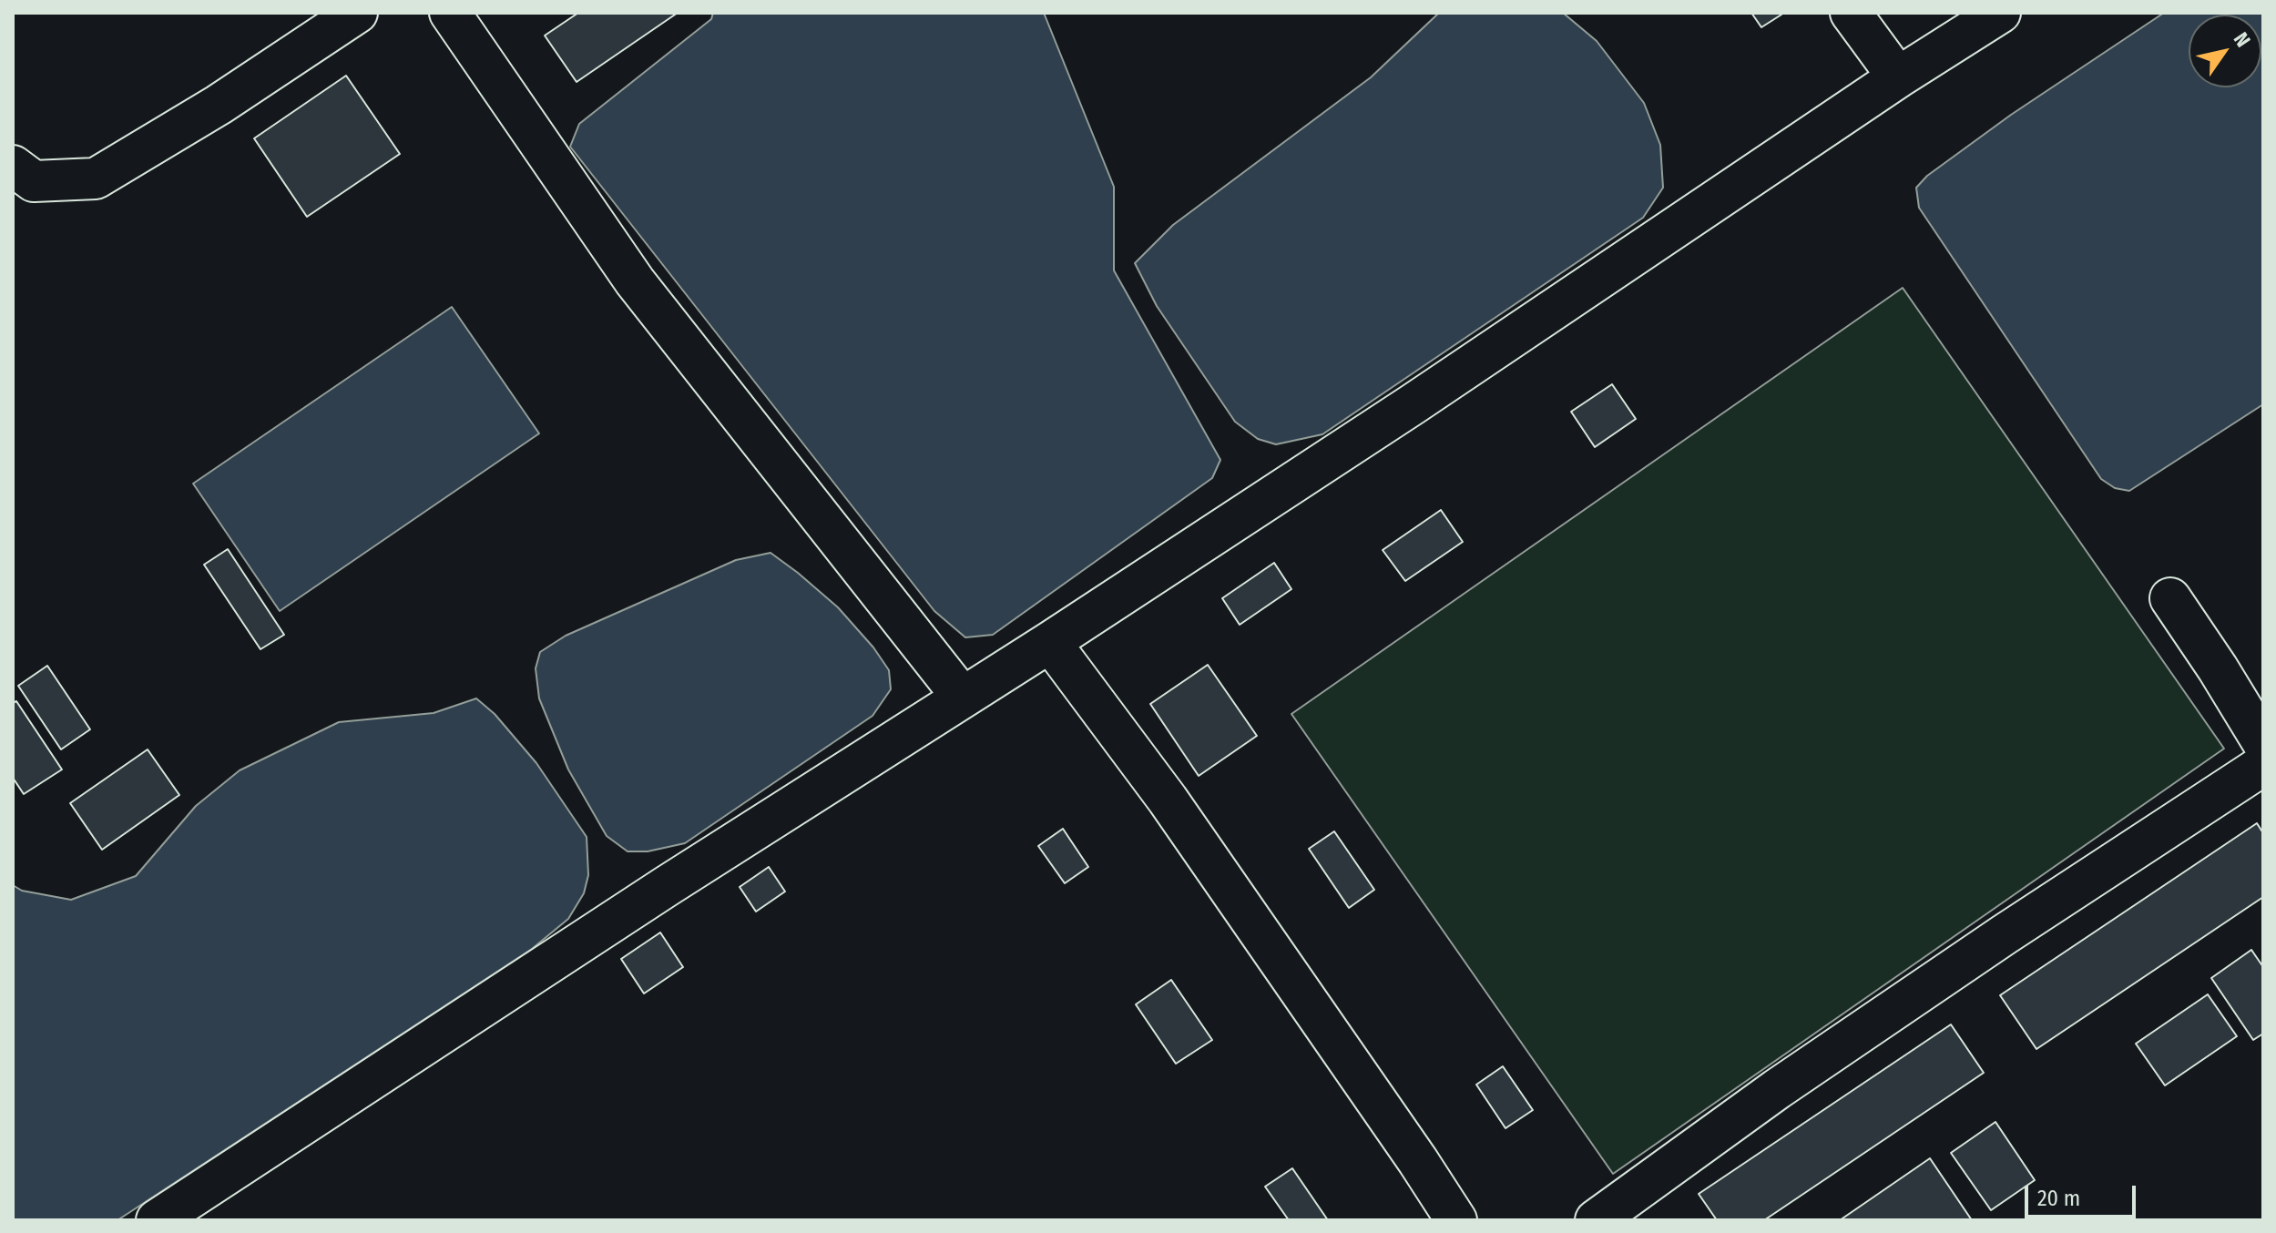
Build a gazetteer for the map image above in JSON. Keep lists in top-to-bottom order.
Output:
{
  "scale_bar": "20 m",
  "north": "top right"
}
